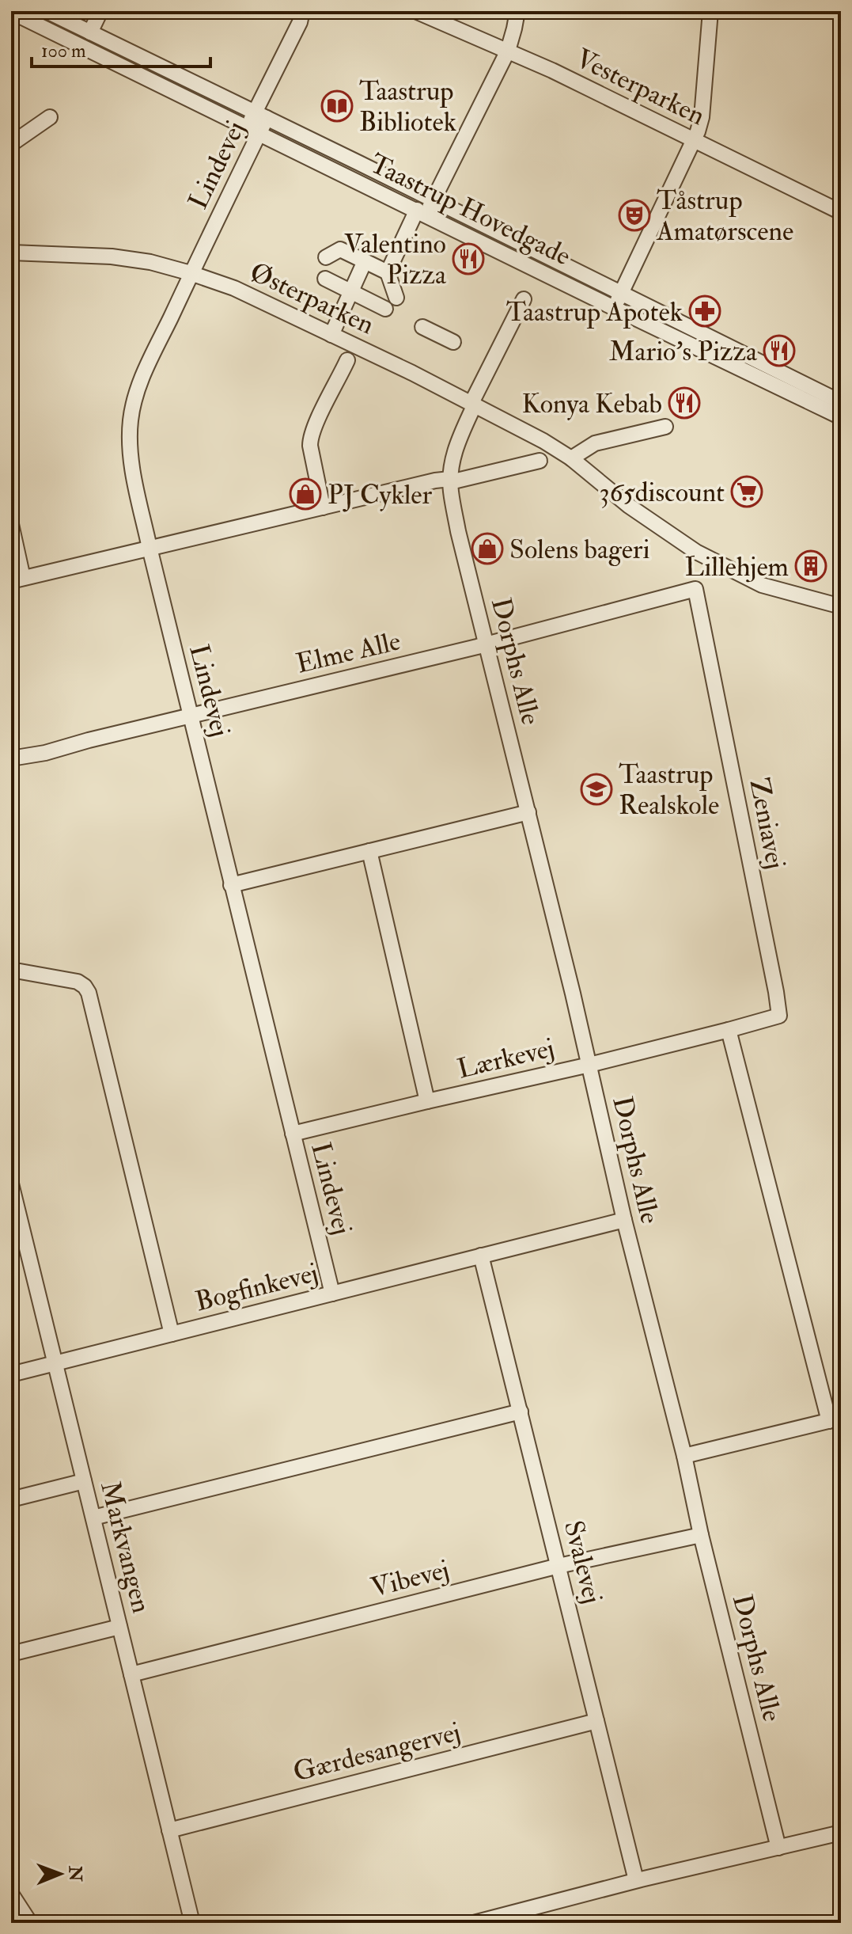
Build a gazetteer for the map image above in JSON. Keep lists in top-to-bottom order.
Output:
{
  "streets": {
    "street": [
      "Vesterparken",
      "Lindevej",
      "Taastrup Hovedgade",
      "Østerparken",
      "Elme Alle",
      "Dorphs Alle",
      "Zeniavej",
      "Lærkevej",
      "Bogfinkevej",
      "Markvangen",
      "Svalevej",
      "Vibevej",
      "Gærdesangervej"
    ]
  },
  "crossings": [
    ["Lindevej", "Taastrup Hovedgade"],
    ["Lindevej", "Østerparken"],
    ["Lindevej", "Elme Alle"],
    ["Lindevej", "Lærkevej"],
    ["Lindevej", "Bogfinkevej"],
    ["Østerparken", "Dorphs Alle"],
    ["Elme Alle", "Dorphs Alle"],
    ["Elme Alle", "Zeniavej"],
    ["Dorphs Alle", "Lærkevej"],
    ["Dorphs Alle", "Bogfinkevej"],
    ["Dorphs Alle", "Vibevej"],
    ["Zeniavej", "Lærkevej"],
    ["Bogfinkevej", "Markvangen"],
    ["Bogfinkevej", "Svalevej"],
    ["Markvangen", "Vibevej"],
    ["Markvangen", "Gærdesangervej"],
    ["Svalevej", "Vibevej"],
    ["Svalevej", "Gærdesangervej"]
  ],
  "places": {
    "library": ["Taastrup Bibliotek"],
    "theatre": ["Tåstrup Amatørscene"],
    "restaurant": ["Valentino Pizza", "Mario's Pizza", "Konya Kebab"],
    "pharmacy": ["Taastrup Apotek"],
    "supermarket": ["365discount"],
    "shop": ["PJ Cykler", "Solens bageri"],
    "building": ["Lillehjem"],
    "school or university": ["Taastrup Realskole"]
  },
  "scale_bar": "100 m",
  "north": "right"
}
